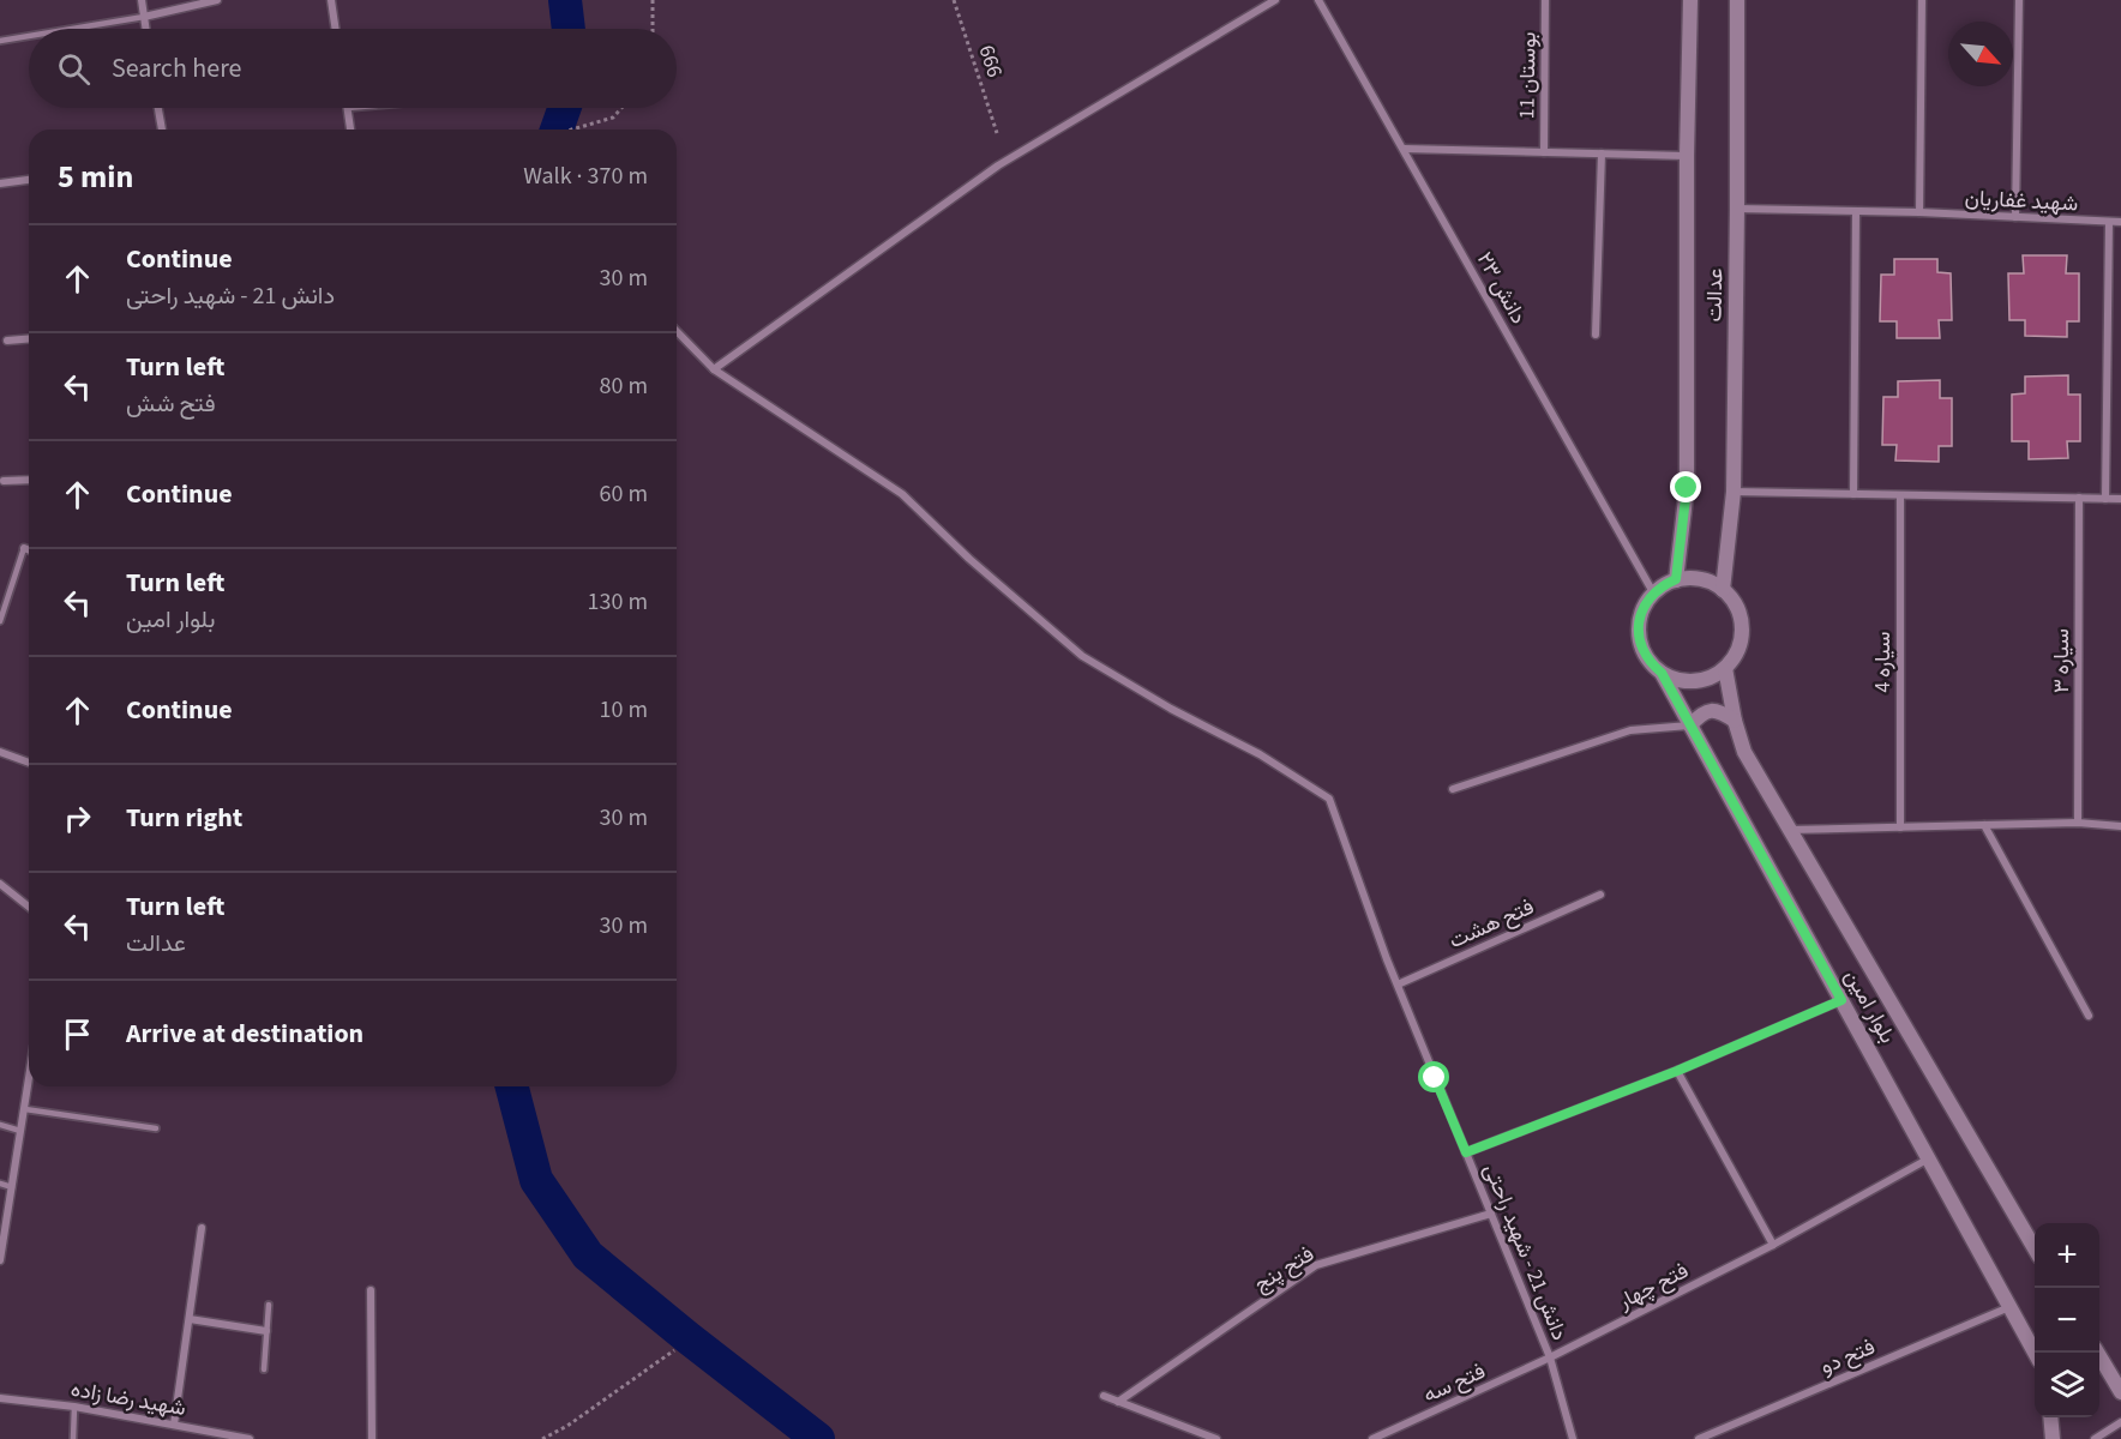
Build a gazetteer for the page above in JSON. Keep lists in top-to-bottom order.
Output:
{
  "streets": {
    "street": [
      "بوستان 11",
      "شهید غفاریان",
      "دانش ۲۳",
      "عدالت",
      "سیاره ۳",
      "سیاره 4",
      "فتح هشت",
      "بلوار امین",
      "دانش 21 - شهید راحتی",
      "فتح پنج",
      "فتح چهار",
      "فتح دو",
      "فتح سه",
      "شهید رضا زاده"
    ],
    "path": ["666"]
  },
  "crossings": [
    ["شهید غفاریان", "عدالت"],
    ["دانش ۲۳", "عدالت"],
    ["دانش ۲۳", "بلوار امین"],
    ["عدالت", "بلوار امین"],
    ["فتح هشت", "دانش 21 - شهید راحتی"],
    ["بلوار امین", "فتح چهار"],
    ["بلوار امین", "فتح دو"],
    ["دانش 21 - شهید راحتی", "فتح پنج"],
    ["دانش 21 - شهید راحتی", "فتح چهار"],
    ["دانش 21 - شهید راحتی", "فتح سه"],
    ["فتح چهار", "فتح سه"]
  ],
  "north": "bottom right",
  "page": {
    "search": "Search here",
    "heading": ["5 min", "Walk · 370 m"],
    "list": [
      ["Continue", "دانش 21 - شهید راحتی", "30 m"],
      ["Turn left", "فتح شش", "80 m"],
      ["Continue", "60 m"],
      ["Turn left", "بلوار امین", "130 m"],
      ["Continue", "10 m"],
      ["Turn right", "30 m"],
      ["Turn left", "عدالت", "30 m"],
      "Arrive at destination"
    ],
    "map_buttons": ["+", "−"]
  }
}
